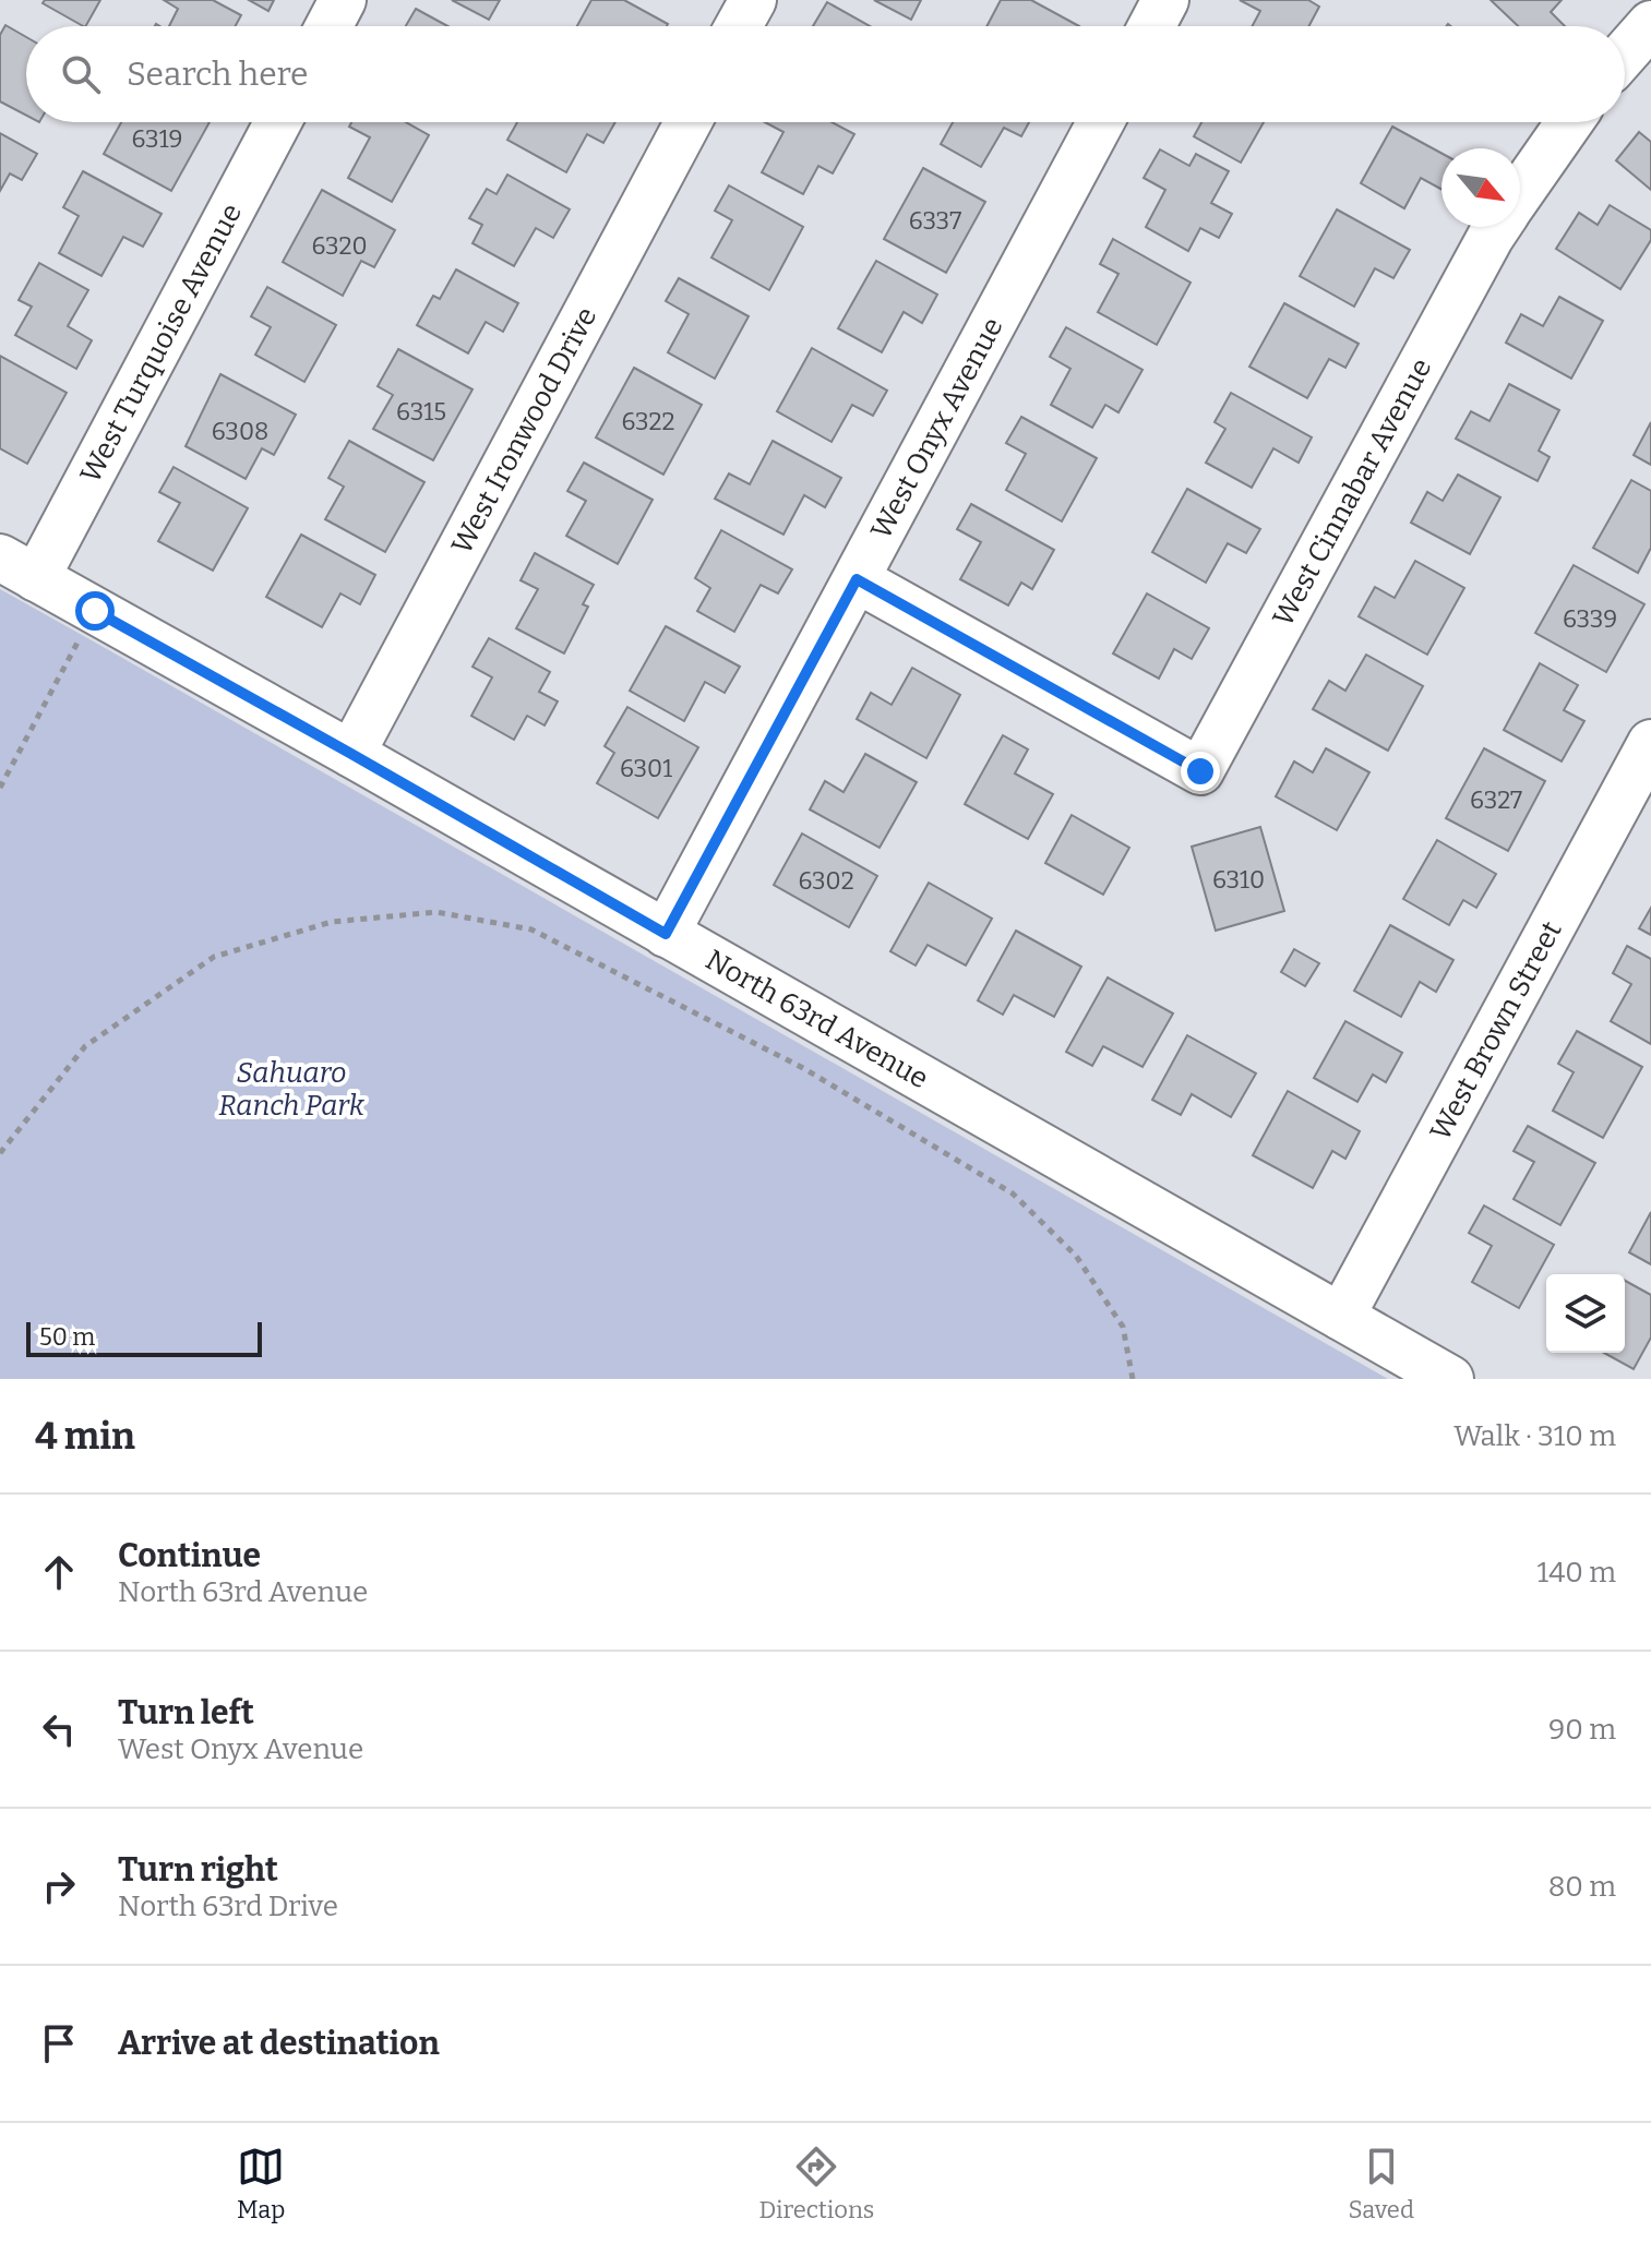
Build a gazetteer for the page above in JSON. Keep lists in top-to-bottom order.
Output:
{
  "streets": {
    "street": [
      "West Turquoise Avenue",
      "West Onyx Avenue",
      "West Ironwood Drive",
      "West Cinnabar Avenue",
      "North 63rd Avenue",
      "West Brown Street"
    ]
  },
  "crossings": [
    ["West Turquoise Avenue", "North 63rd Avenue"],
    ["West Onyx Avenue", "West Cinnabar Avenue"],
    ["West Onyx Avenue", "North 63rd Avenue"],
    ["West Ironwood Drive", "North 63rd Avenue"],
    ["North 63rd Avenue", "West Brown Street"]
  ],
  "parks": ["Sahuaro Ranch Park"],
  "house_numbers": [
    "6319",
    "6337",
    "6320",
    "6315",
    "6322",
    "6308",
    "6339",
    "6301",
    "6327",
    "6310",
    "6302"
  ],
  "scale_bar": "50 m",
  "north": "bottom right",
  "page": {
    "search": "Search here",
    "scale": "50 m",
    "heading": ["4 min", "Walk · 310 m"],
    "list": [
      ["Continue", "North 63rd Avenue", "140 m"],
      ["Turn left", "West Onyx Avenue", "90 m"],
      ["Turn right", "North 63rd Drive", "80 m"],
      "Arrive at destination"
    ],
    "nav": ["Map", "Directions", "Saved"]
  }
}
